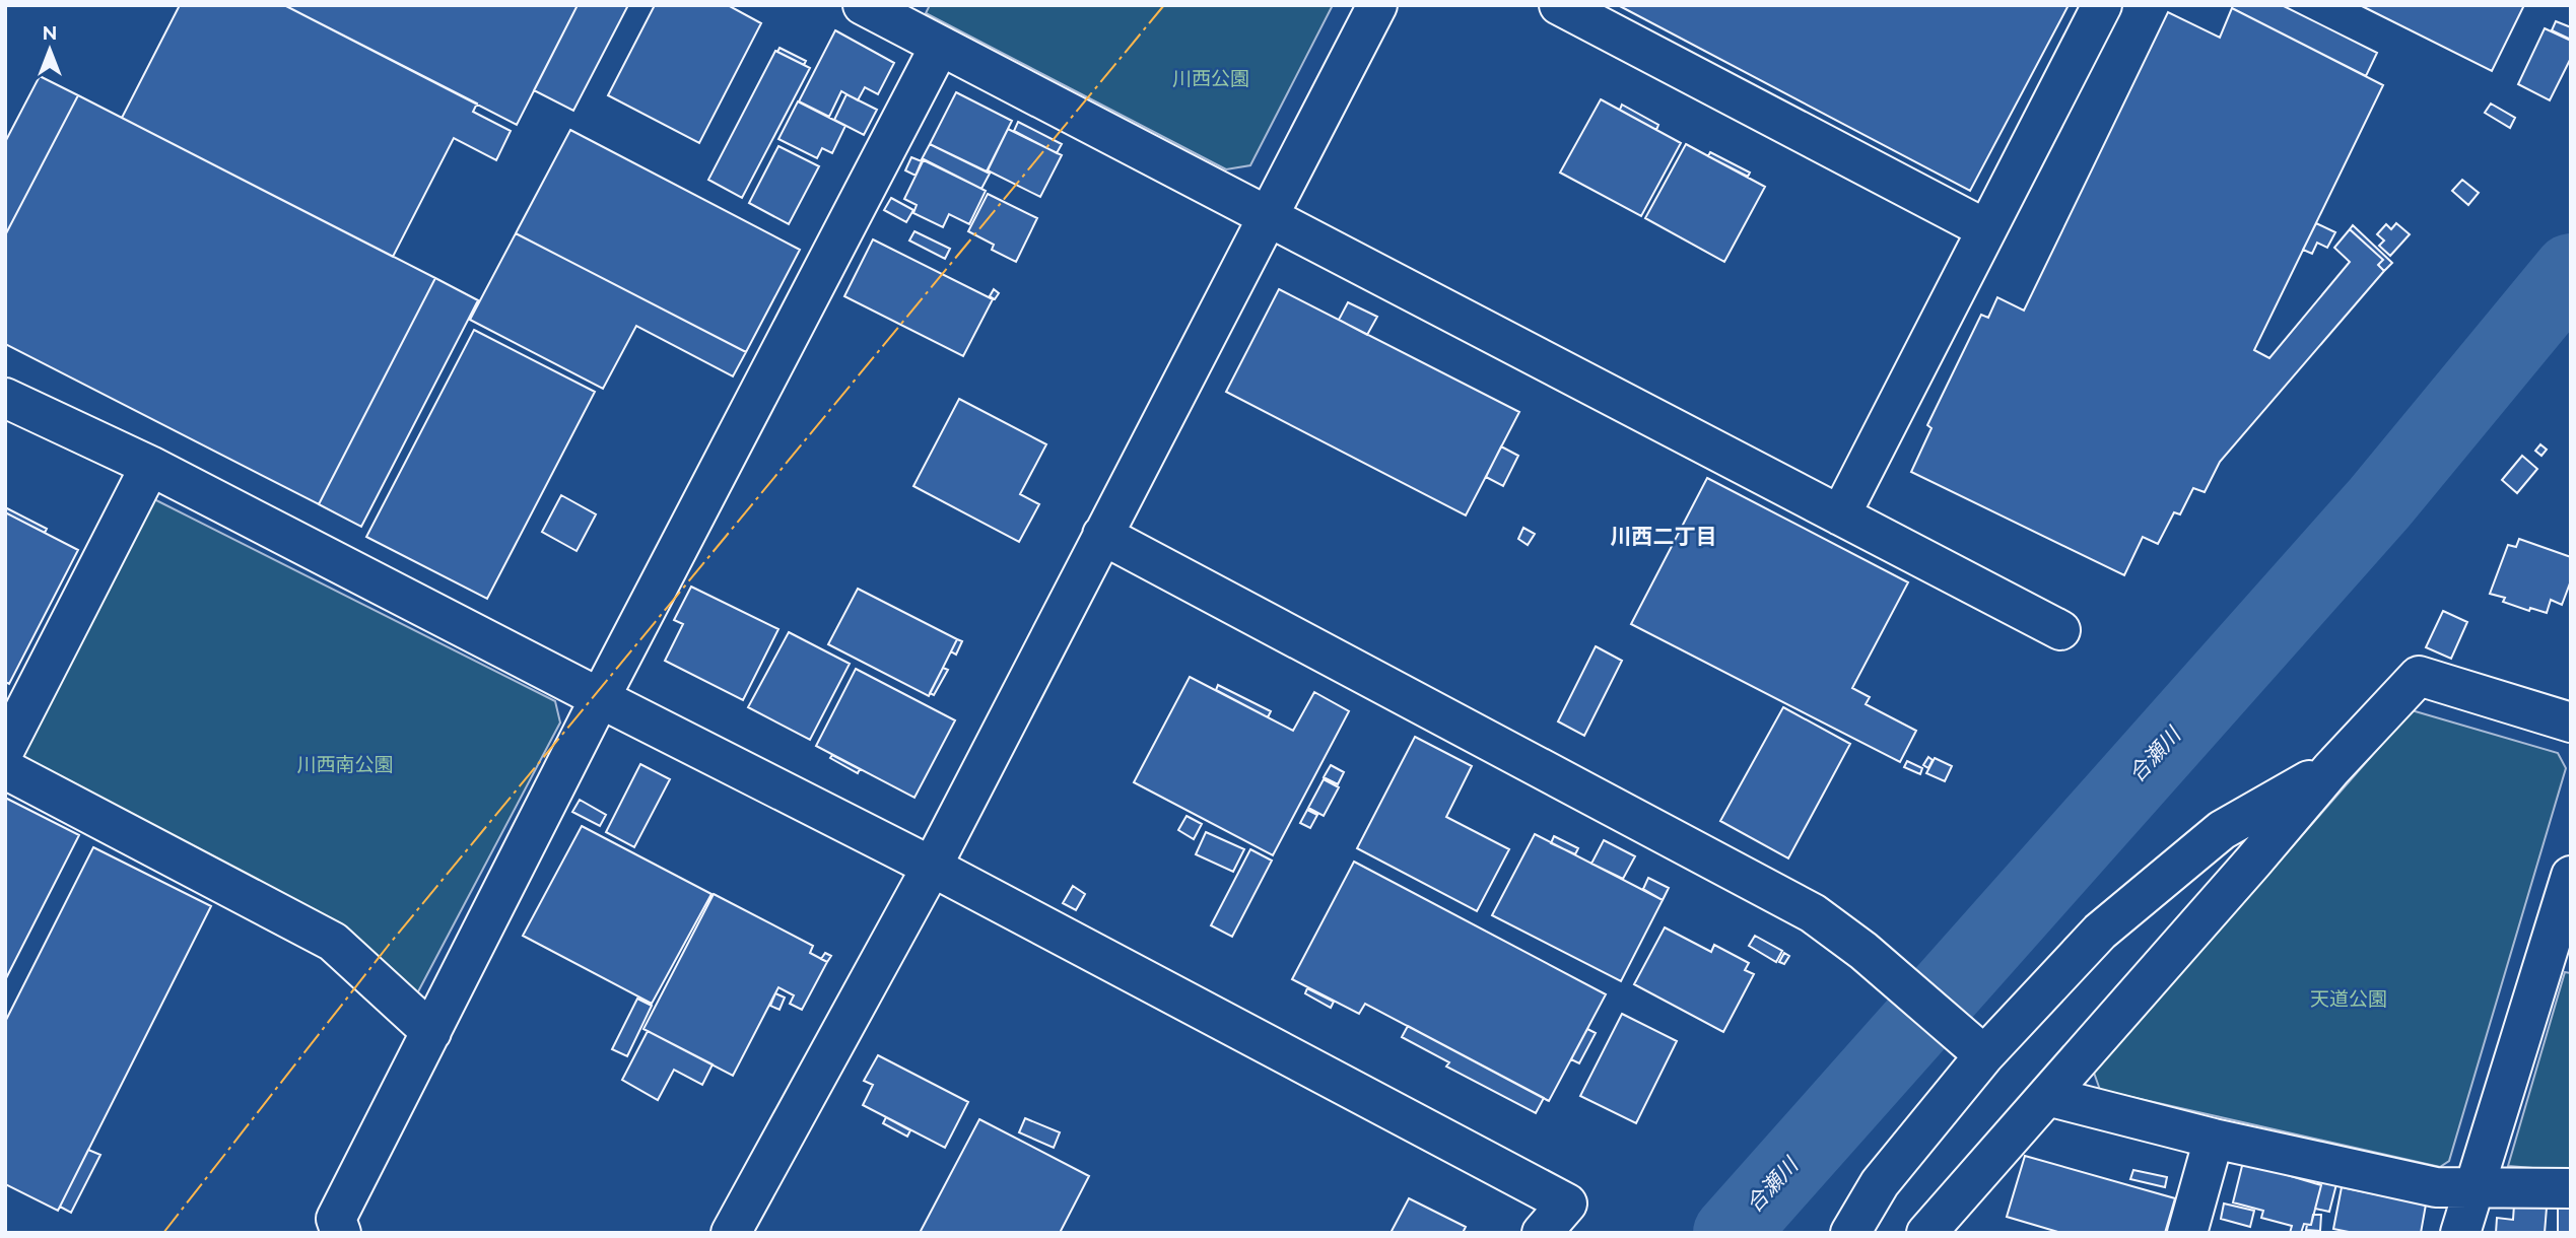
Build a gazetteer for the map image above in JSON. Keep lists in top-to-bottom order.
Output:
{
  "districts": ["川西二丁目"],
  "water": ["合瀬川"],
  "parks": ["川西公園", "川西南公園", "天道公園"],
  "north": "top"
}
